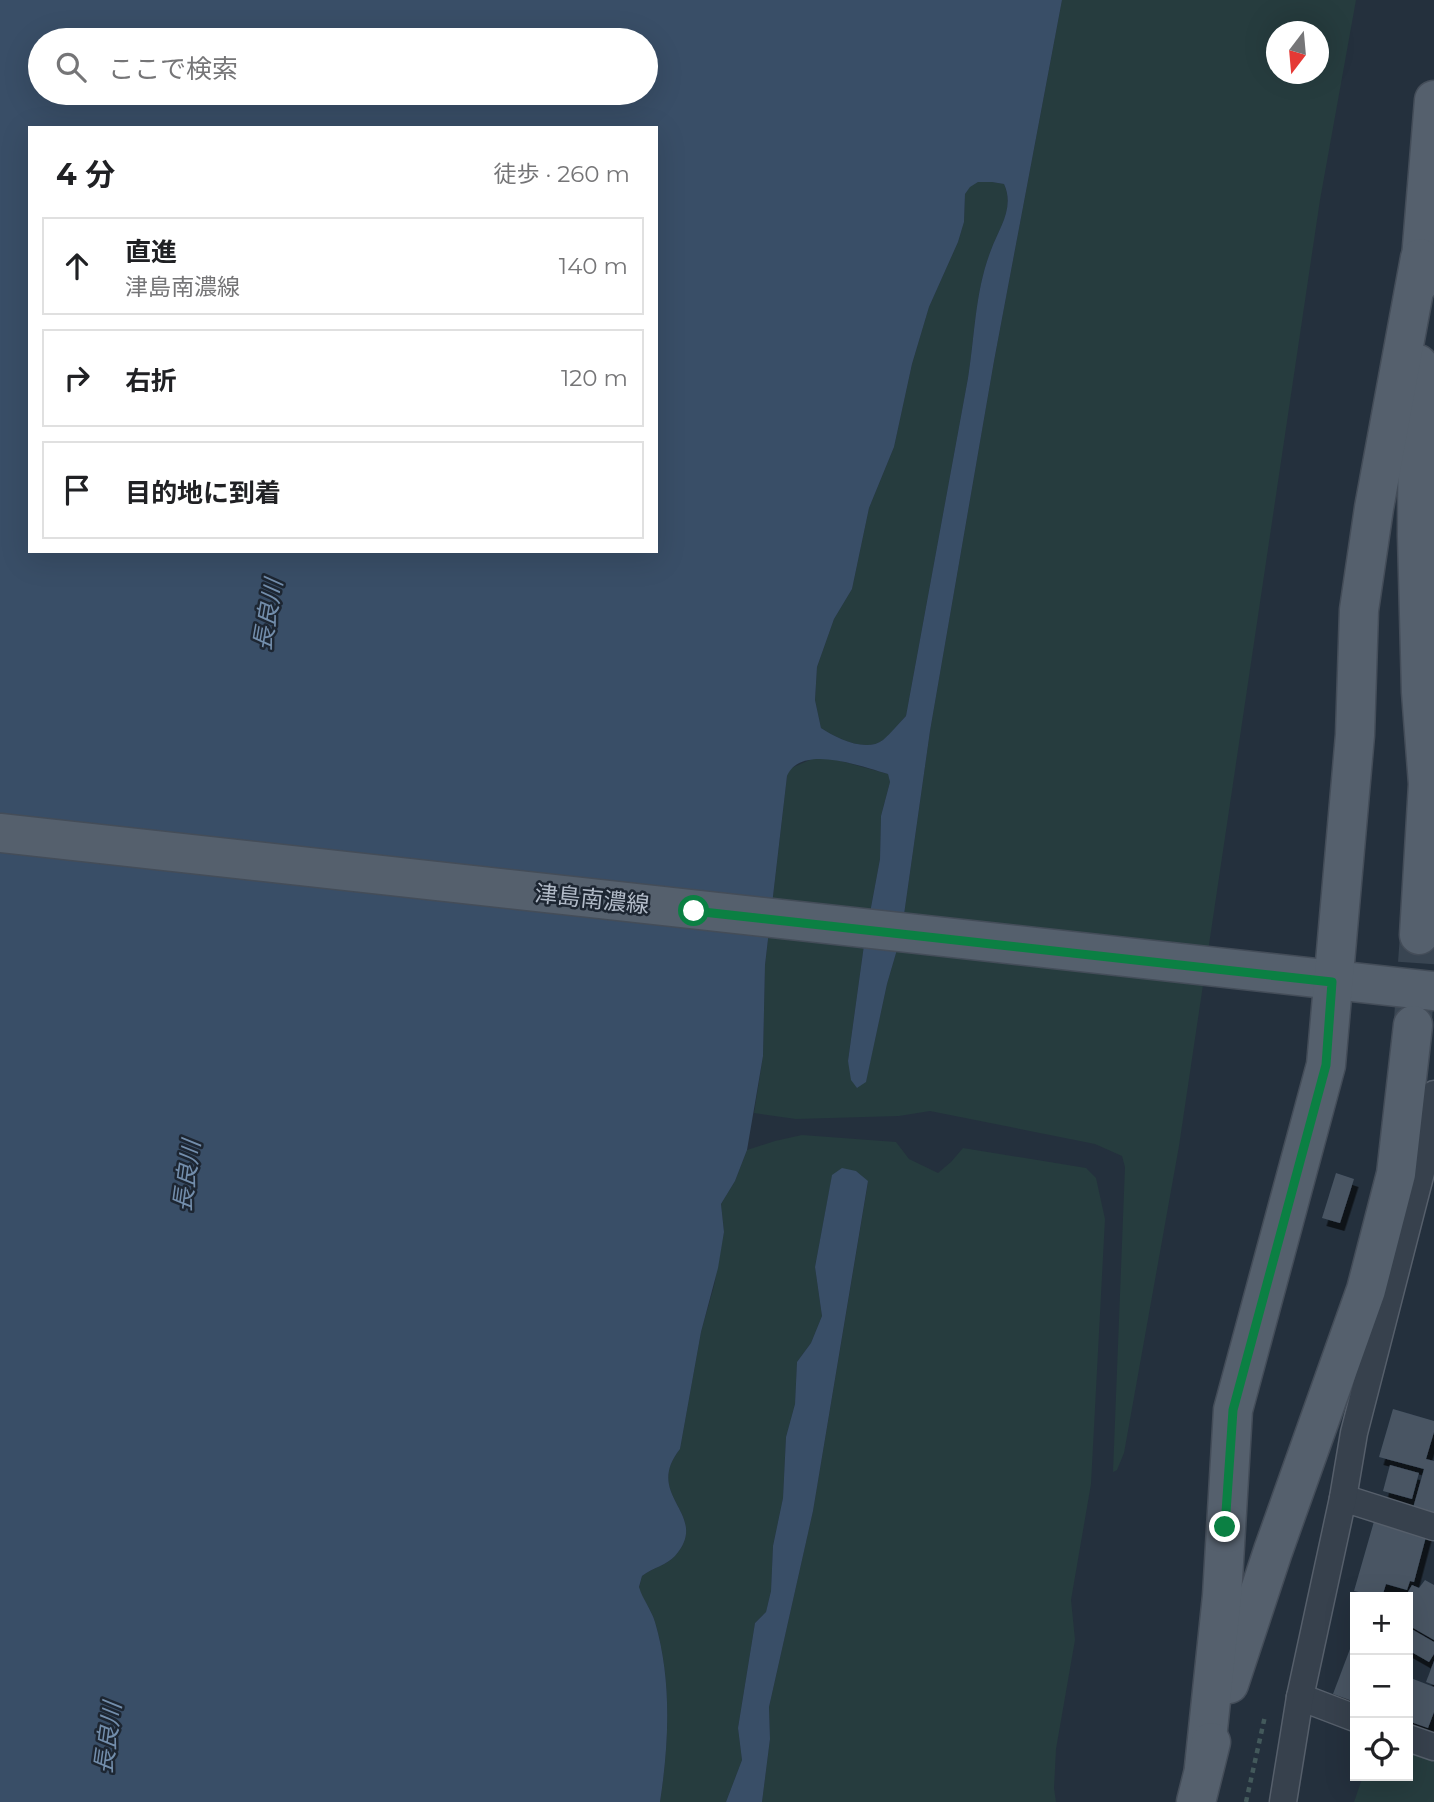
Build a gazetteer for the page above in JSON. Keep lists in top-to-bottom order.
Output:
{
  "streets": {
    "main road": ["津島南濃線"]
  },
  "water": ["長良川"],
  "north": "bottom",
  "page": {
    "search": "ここで検索",
    "heading": ["4 分", "徒歩 · 260 m"],
    "list": [
      ["直進", "津島南濃線", "140 m"],
      ["右折", "120 m"],
      "目的地に到着"
    ],
    "map_buttons": ["+", "−"]
  }
}
